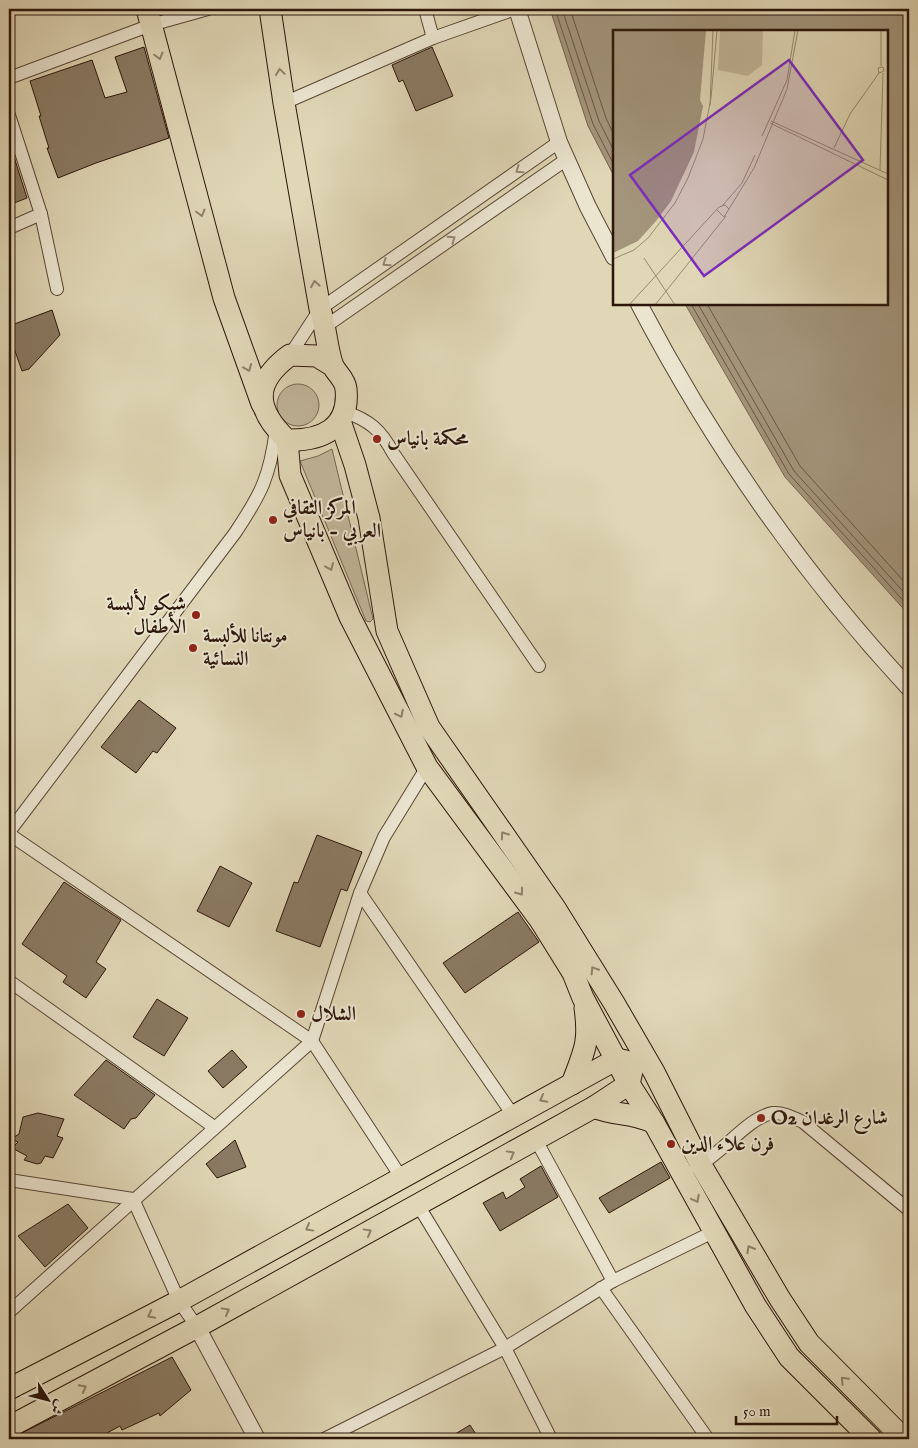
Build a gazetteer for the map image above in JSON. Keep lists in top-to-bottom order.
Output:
{
  "places": [
    "محكمة بانياس",
    "المركز الثقافي العربي - بانياس",
    "شيكو لألبسة الأطفال",
    "مونتانا للألبسة النسائية",
    "الشلال",
    "O2 شارع الرغدان",
    "فرن علاء الدين"
  ],
  "scale_bar": "50 m",
  "north": "bottom right"
}
